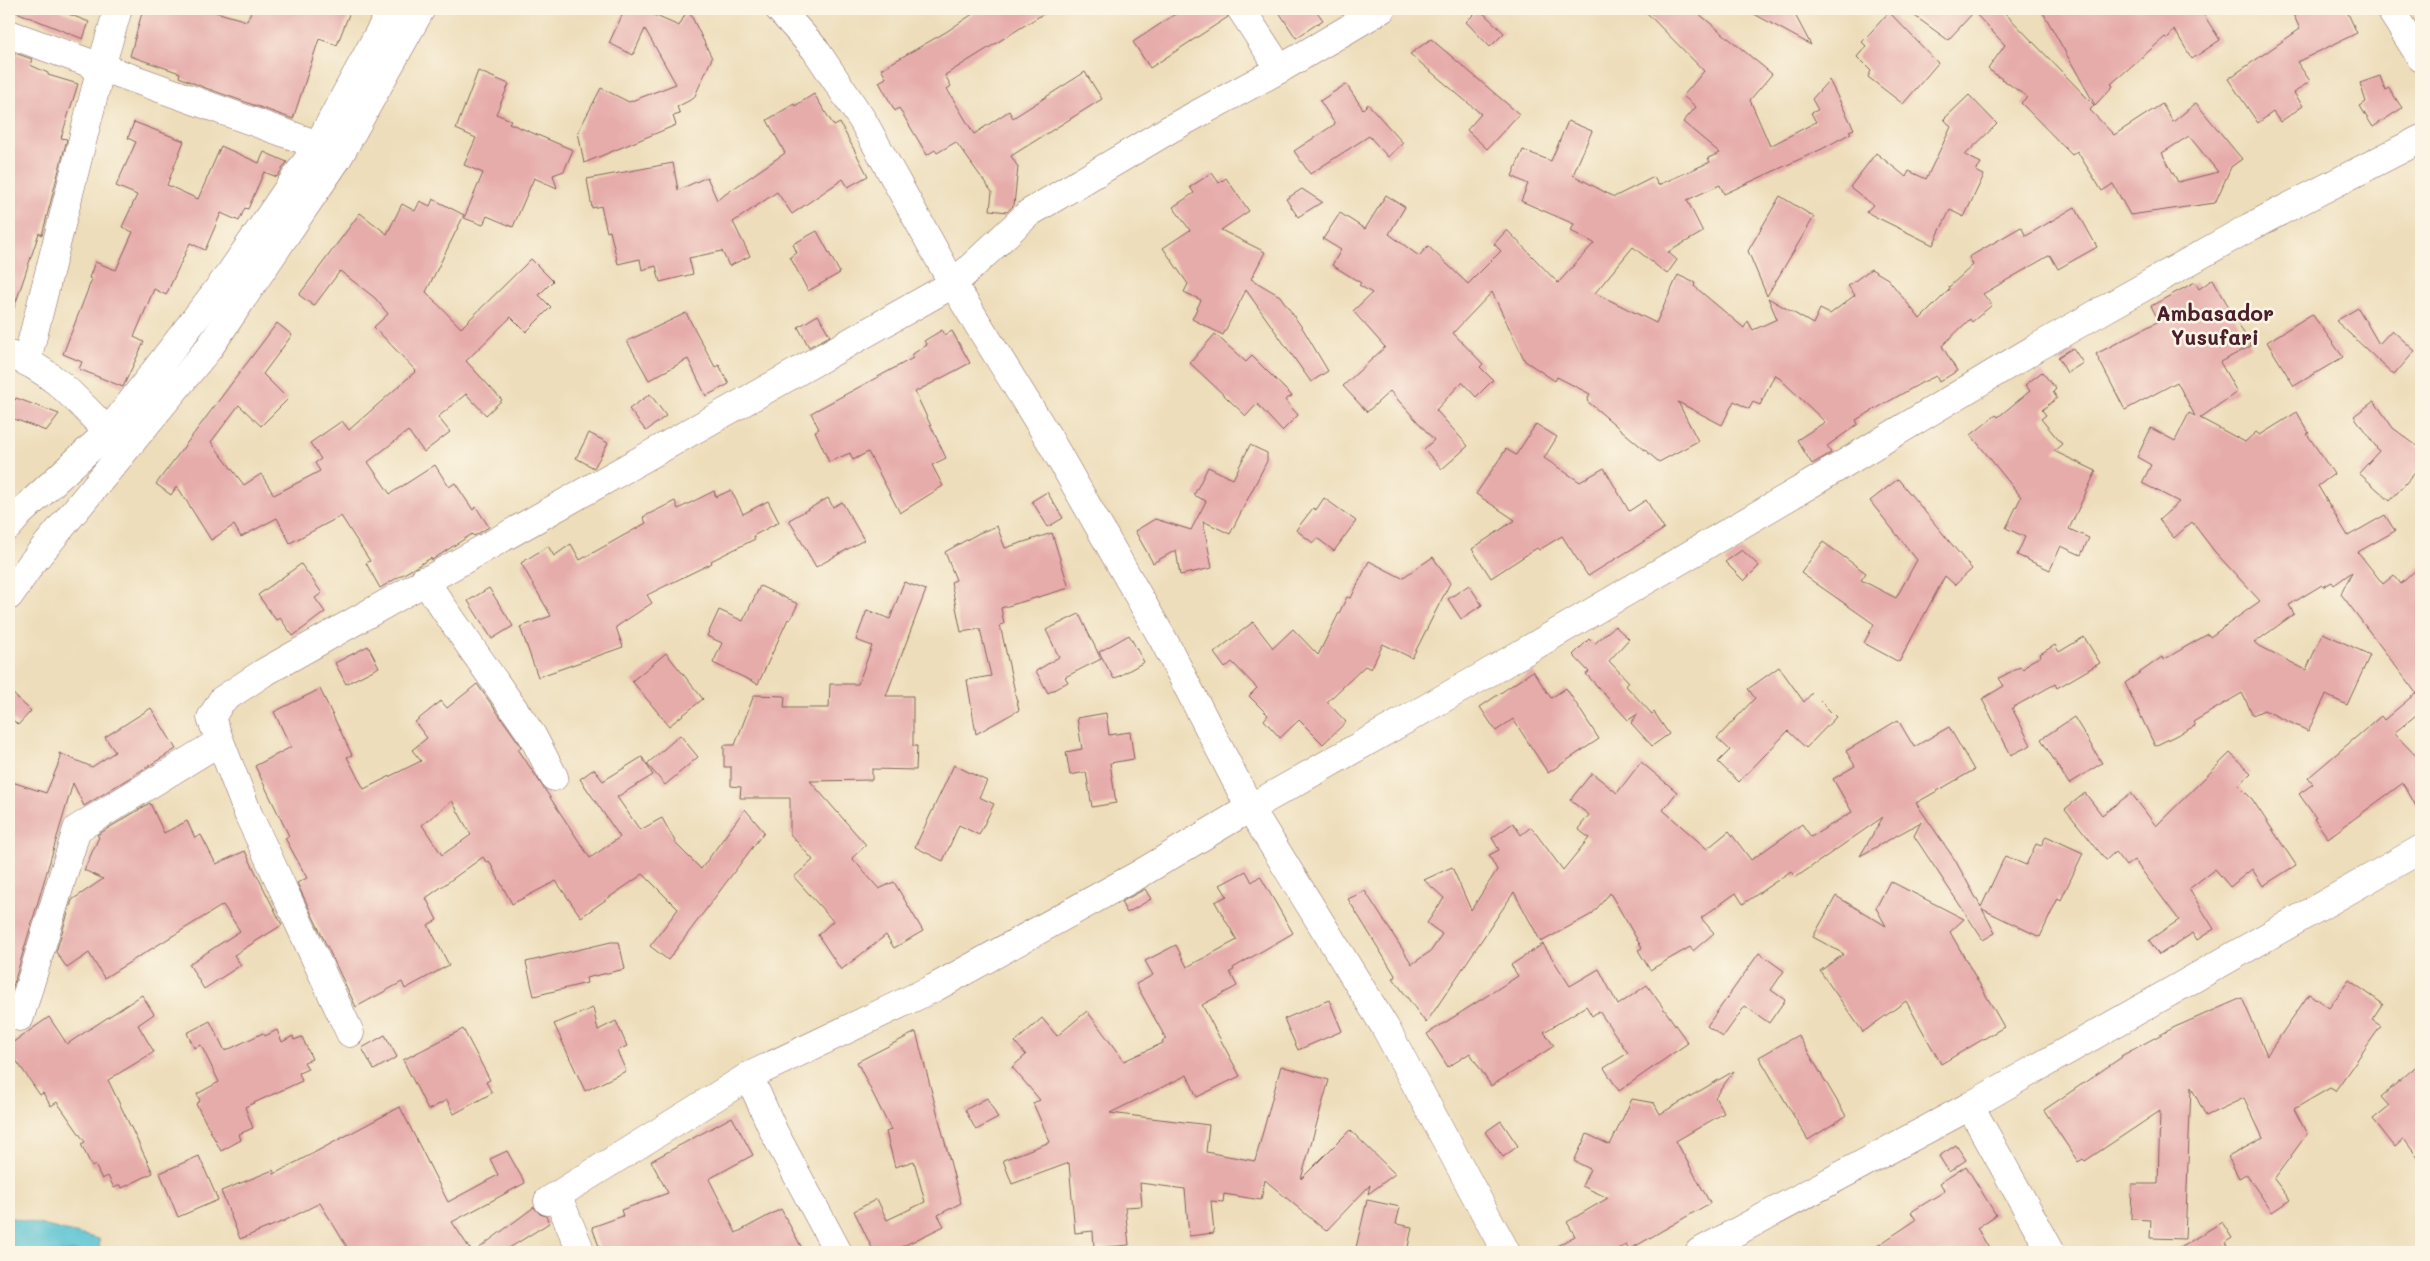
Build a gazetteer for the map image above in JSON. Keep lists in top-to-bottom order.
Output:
{
  "districts": ["Ambasador Yusufari"]
}
